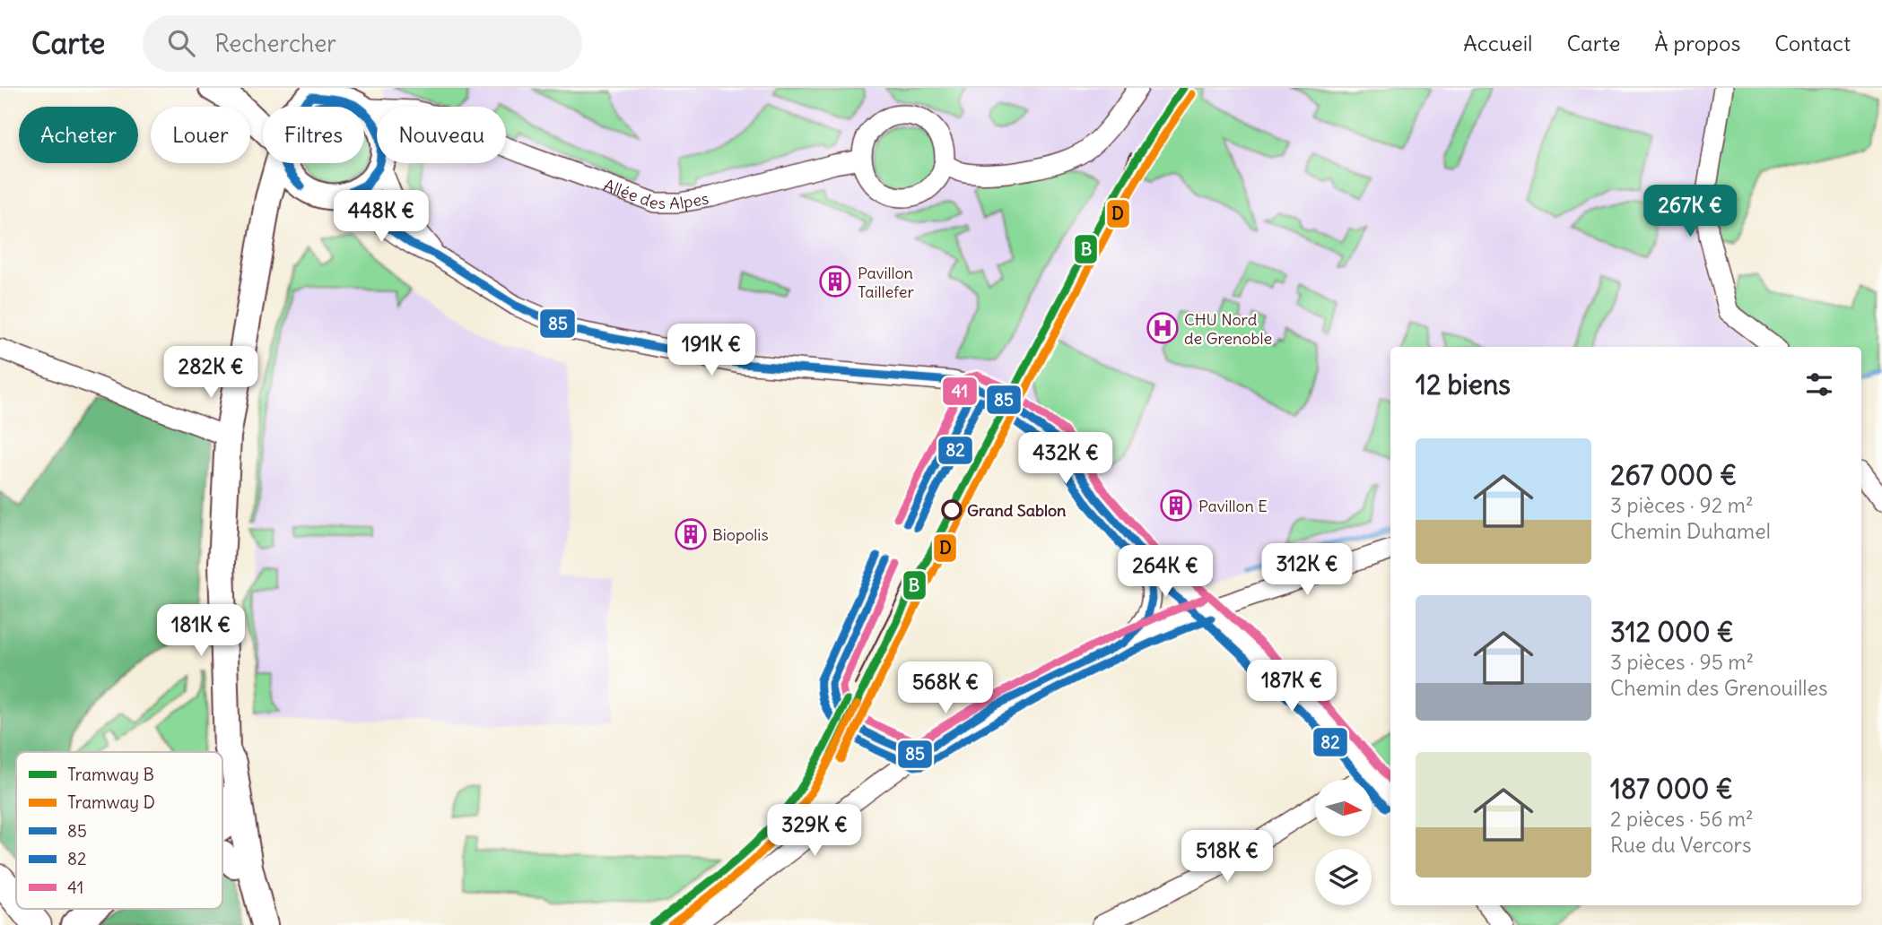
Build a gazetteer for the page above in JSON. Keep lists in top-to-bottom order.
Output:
{
  "streets": {
    "street": ["Allée des Alpes"]
  },
  "places": {
    "building": ["Pavillon Taillefer", "Pavillon E", "Biopolis"],
    "hospital": ["CHU Nord de Grenoble"],
    "other": ["Grand Sablon"]
  },
  "lines": [
    "tram line B",
    "tram line D",
    "transit line 85",
    "transit line 41",
    "transit line 82"
  ],
  "legend": [
    "Tramway B",
    "Tramway D",
    "85",
    "82",
    "41"
  ],
  "north": "right",
  "page": {
    "header": "Carte",
    "search": "Rechercher",
    "nav": [
      "Accueil",
      "Carte",
      "À propos",
      "Contact"
    ],
    "chip": [
      "Acheter",
      "Louer",
      "Filtres",
      "Nouveau"
    ],
    "price": [
      "267K €",
      "448K €",
      "191K €",
      "282K €",
      "432K €",
      "312K €",
      "264K €",
      "181K €",
      "187K €",
      "568K €",
      "329K €",
      "518K €"
    ],
    "heading": "12 biens",
    "list": [
      {
        "name": "267 000 €",
        "note": "3 pièces · 92 m² · Chemin Duhamel"
      },
      {
        "name": "312 000 €",
        "note": "3 pièces · 95 m² · Chemin des Grenouilles"
      },
      {
        "name": "187 000 €",
        "note": "2 pièces · 56 m² · Rue du Vercors"
      }
    ]
  }
}
